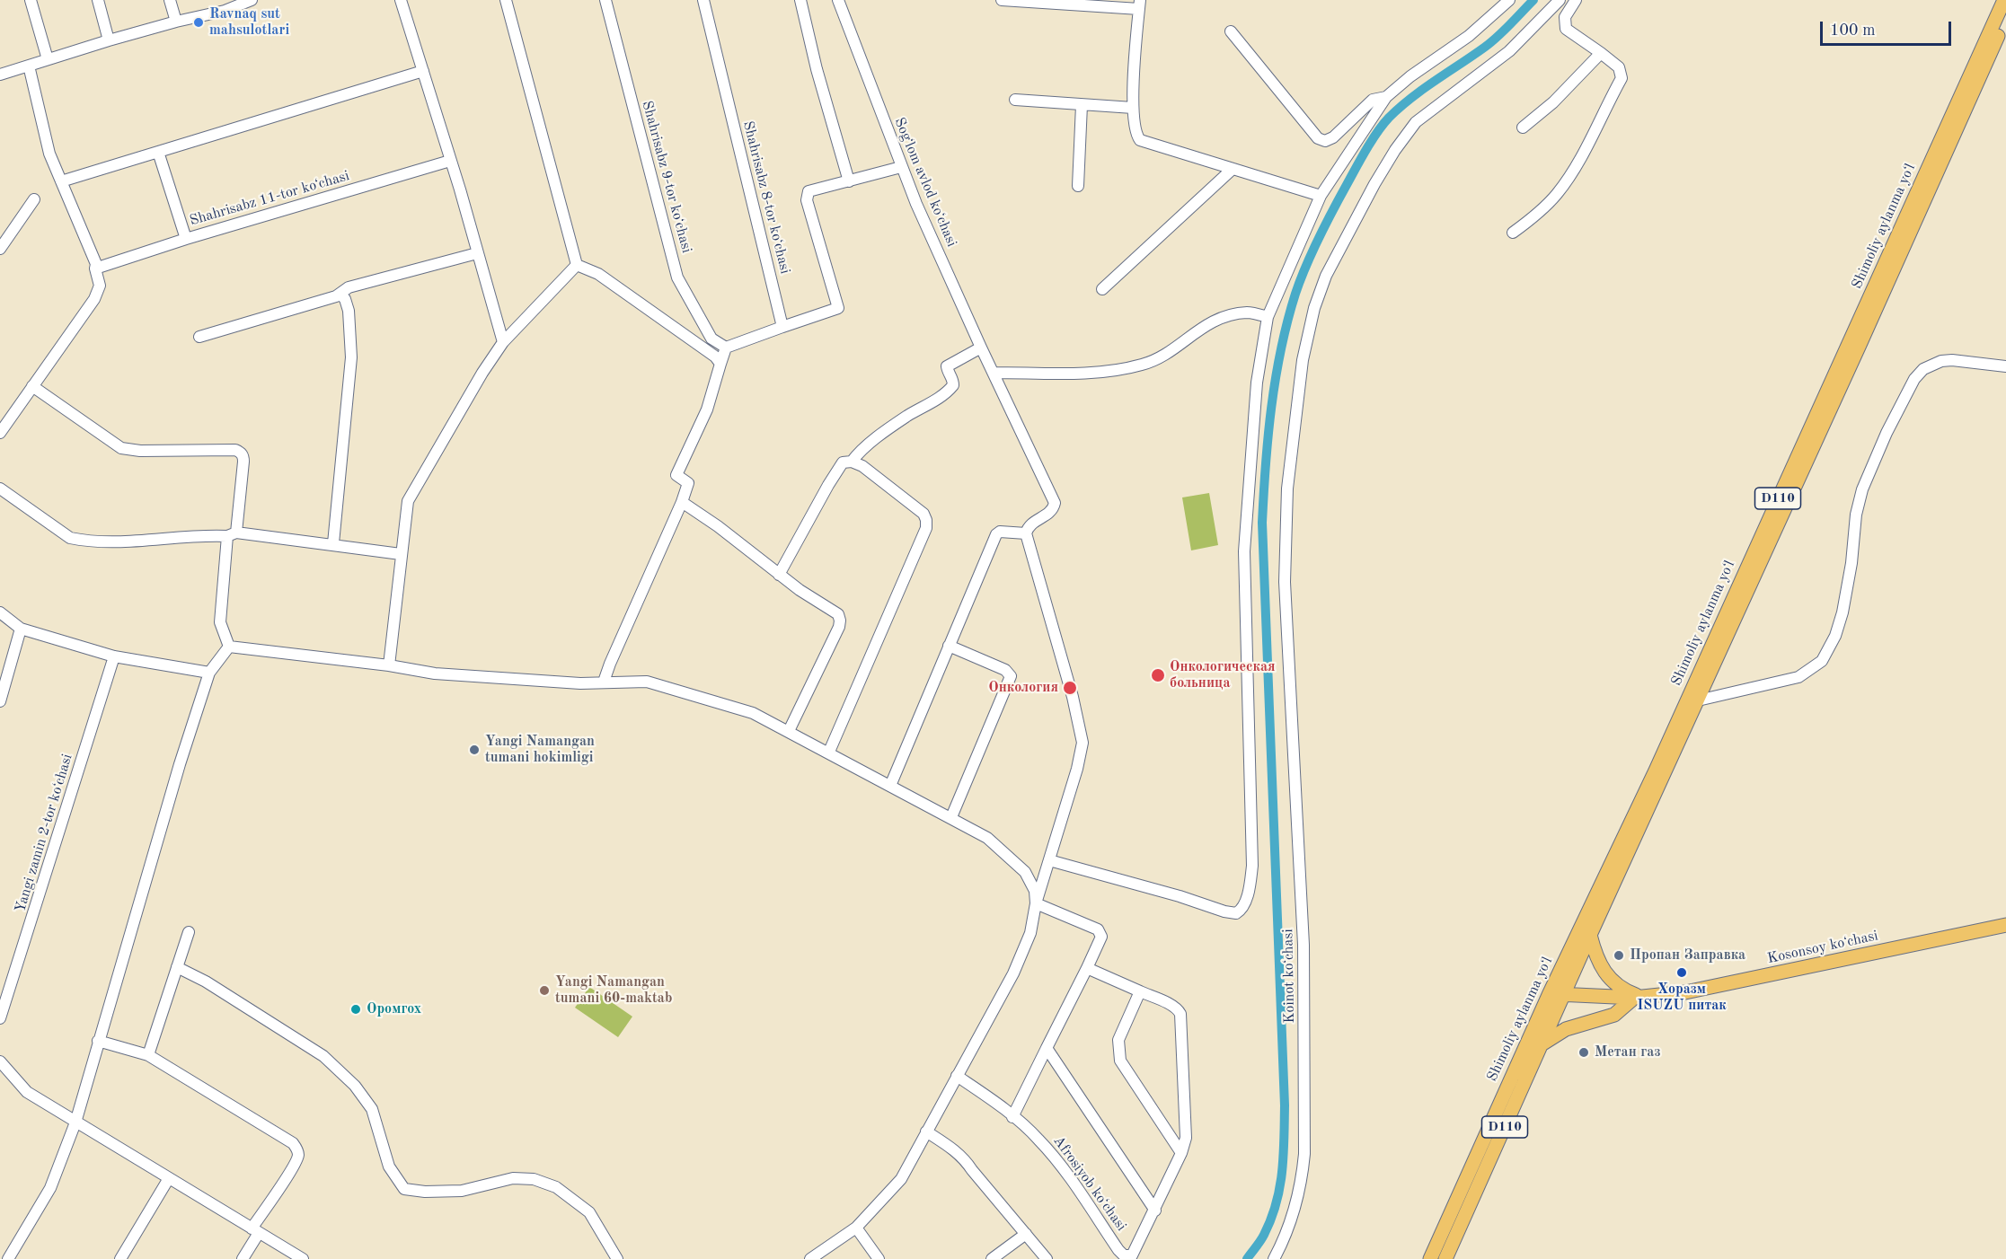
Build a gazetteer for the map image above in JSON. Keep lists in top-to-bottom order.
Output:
{
  "streets": {
    "main road": ["Shimoliy aylanma yoʻl", "D110", "Kosonsoy koʻchasi"],
    "street": [
      "Shahrisabz 9-tor koʻchasi",
      "Sogʻlom avlod koʻchasi",
      "Shahrisabz 8-tor koʻchasi",
      "Shahrisabz 11-tor koʻchasi",
      "Yangi zamin 2-tor koʻchasi",
      "Koinot koʻchasi",
      "Afrosiyob koʻchasi"
    ]
  },
  "crossings": [
    ["Shimoliy aylanma yoʻl", "Kosonsoy koʻchasi"]
  ],
  "places": [
    "Ravnaq sut mahsulotlari",
    "Онкологическая больница",
    "Онкология",
    "Yangi Namangan tumani hokimligi",
    "Пропан Заправка",
    "Хоразм ISUZU питак",
    "Yangi Namangan tumani 60-maktab",
    "Оромгох",
    "Метан газ"
  ],
  "scale_bar": "100 m"
}
